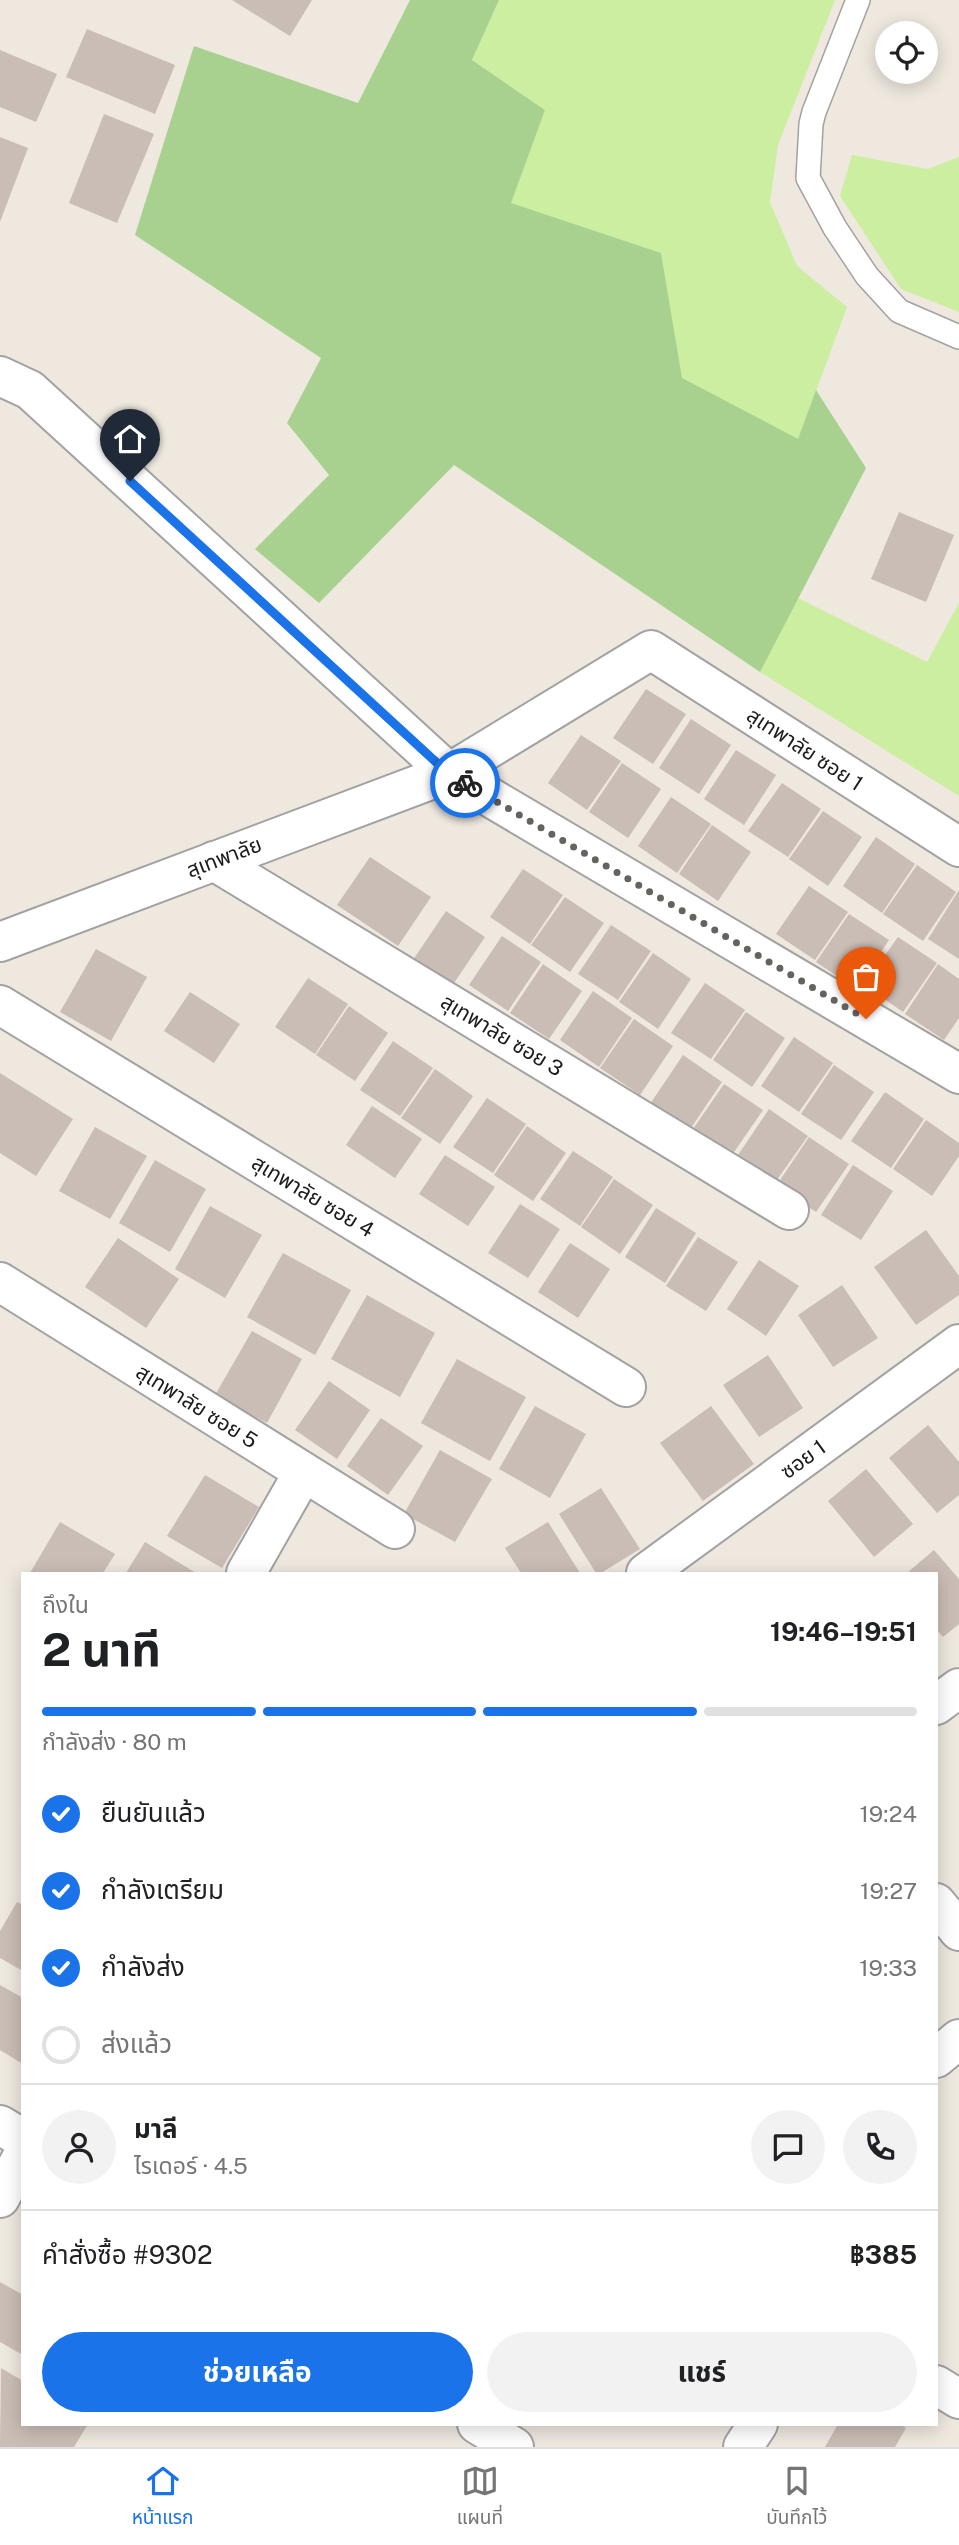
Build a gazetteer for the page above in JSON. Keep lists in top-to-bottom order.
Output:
{
  "streets": {
    "street": [
      "สุเทพาลัย ซอย 1",
      "สุเทพาลัย",
      "สุเทพาลัย ซอย 3",
      "สุเทพาลัย ซอย 4",
      "สุเทพาลัย ซอย 5",
      "ซอย 1"
    ]
  },
  "crossings": [
    ["สุเทพาลัย ซอย 1", "สุเทพาลัย"],
    ["สุเทพาลัย", "สุเทพาลัย ซอย 3"]
  ],
  "page": {
    "heading": ["2 นาที", "ถึงใน", "19:46–19:51"],
    "panel": [
      "มาลี",
      "ไรเดอร์ · 4.5",
      "คำสั่งซื้อ #9302",
      "฿385"
    ],
    "bar": "กำลังส่ง · 80 m",
    "list": [
      ["ยืนยันแล้ว", "19:24"],
      ["กำลังเตรียม", "19:27"],
      ["กำลังส่ง", "19:33"],
      "ส่งแล้ว"
    ],
    "buttons": ["ช่วยเหลือ", "แชร์"],
    "tabs": ["หน้าแรก", "แผนที่", "บันทึกไว้"]
  }
}
